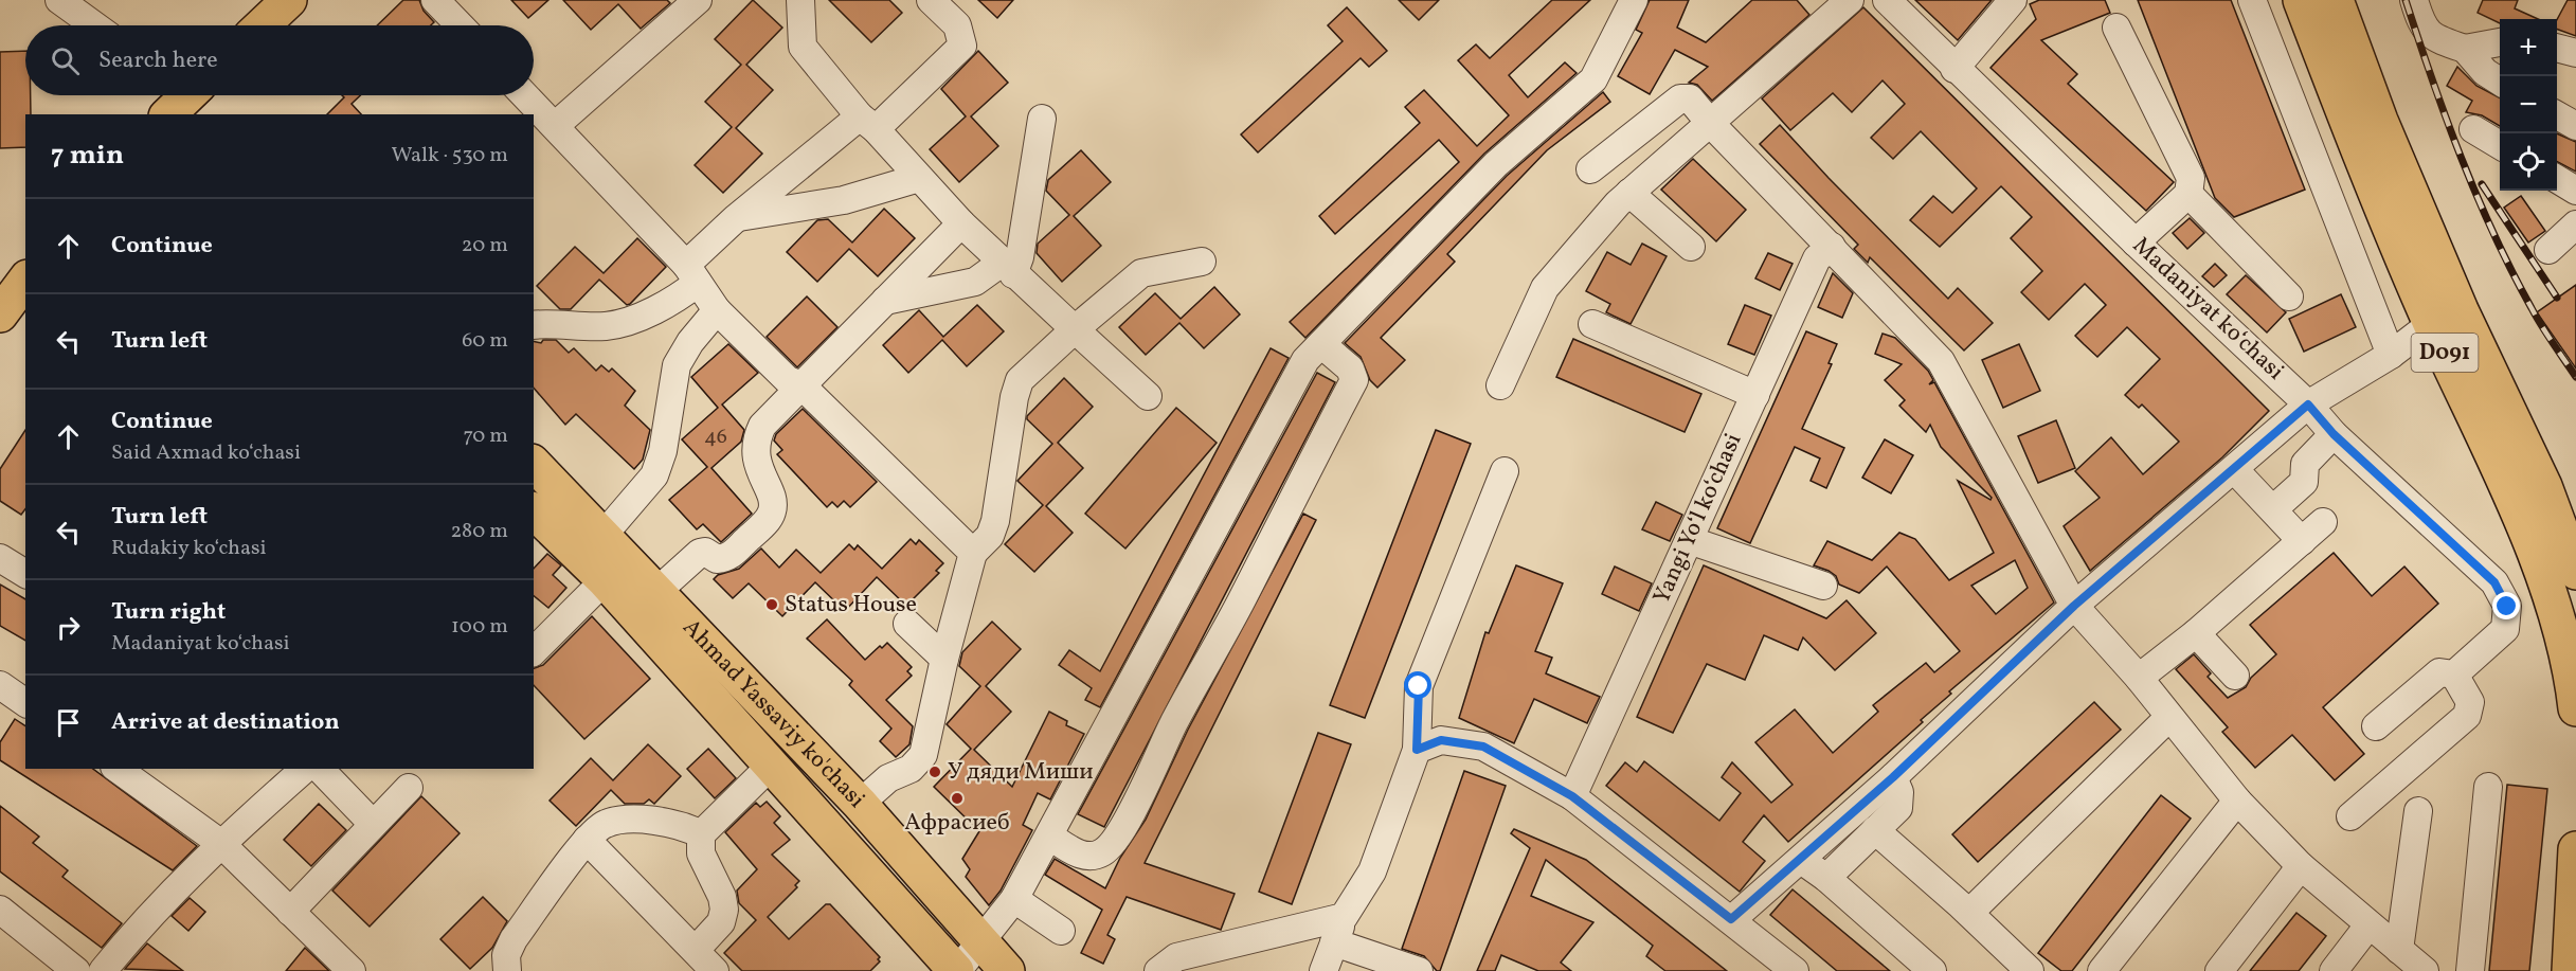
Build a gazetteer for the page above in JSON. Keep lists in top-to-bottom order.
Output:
{
  "streets": {
    "main road": ["D091", "Ahmad Yassaviy ko'chasi"],
    "street": ["Madaniyat koʻchasi", "Yangi Yoʻl koʻchasi"]
  },
  "places": ["Status House", "У дяди Миши", "Афрасиеб"],
  "house_numbers": ["46"],
  "page": {
    "map_buttons": ["+", "−"],
    "search": "Search here",
    "heading": ["7 min", "Walk · 530 m"],
    "list": [
      ["Continue", "20 m"],
      ["Turn left", "60 m"],
      ["Continue", "Said Axmad koʻchasi", "70 m"],
      ["Turn left", "Rudakiy koʻchasi", "280 m"],
      ["Turn right", "Madaniyat koʻchasi", "100 m"],
      "Arrive at destination"
    ]
  }
}
